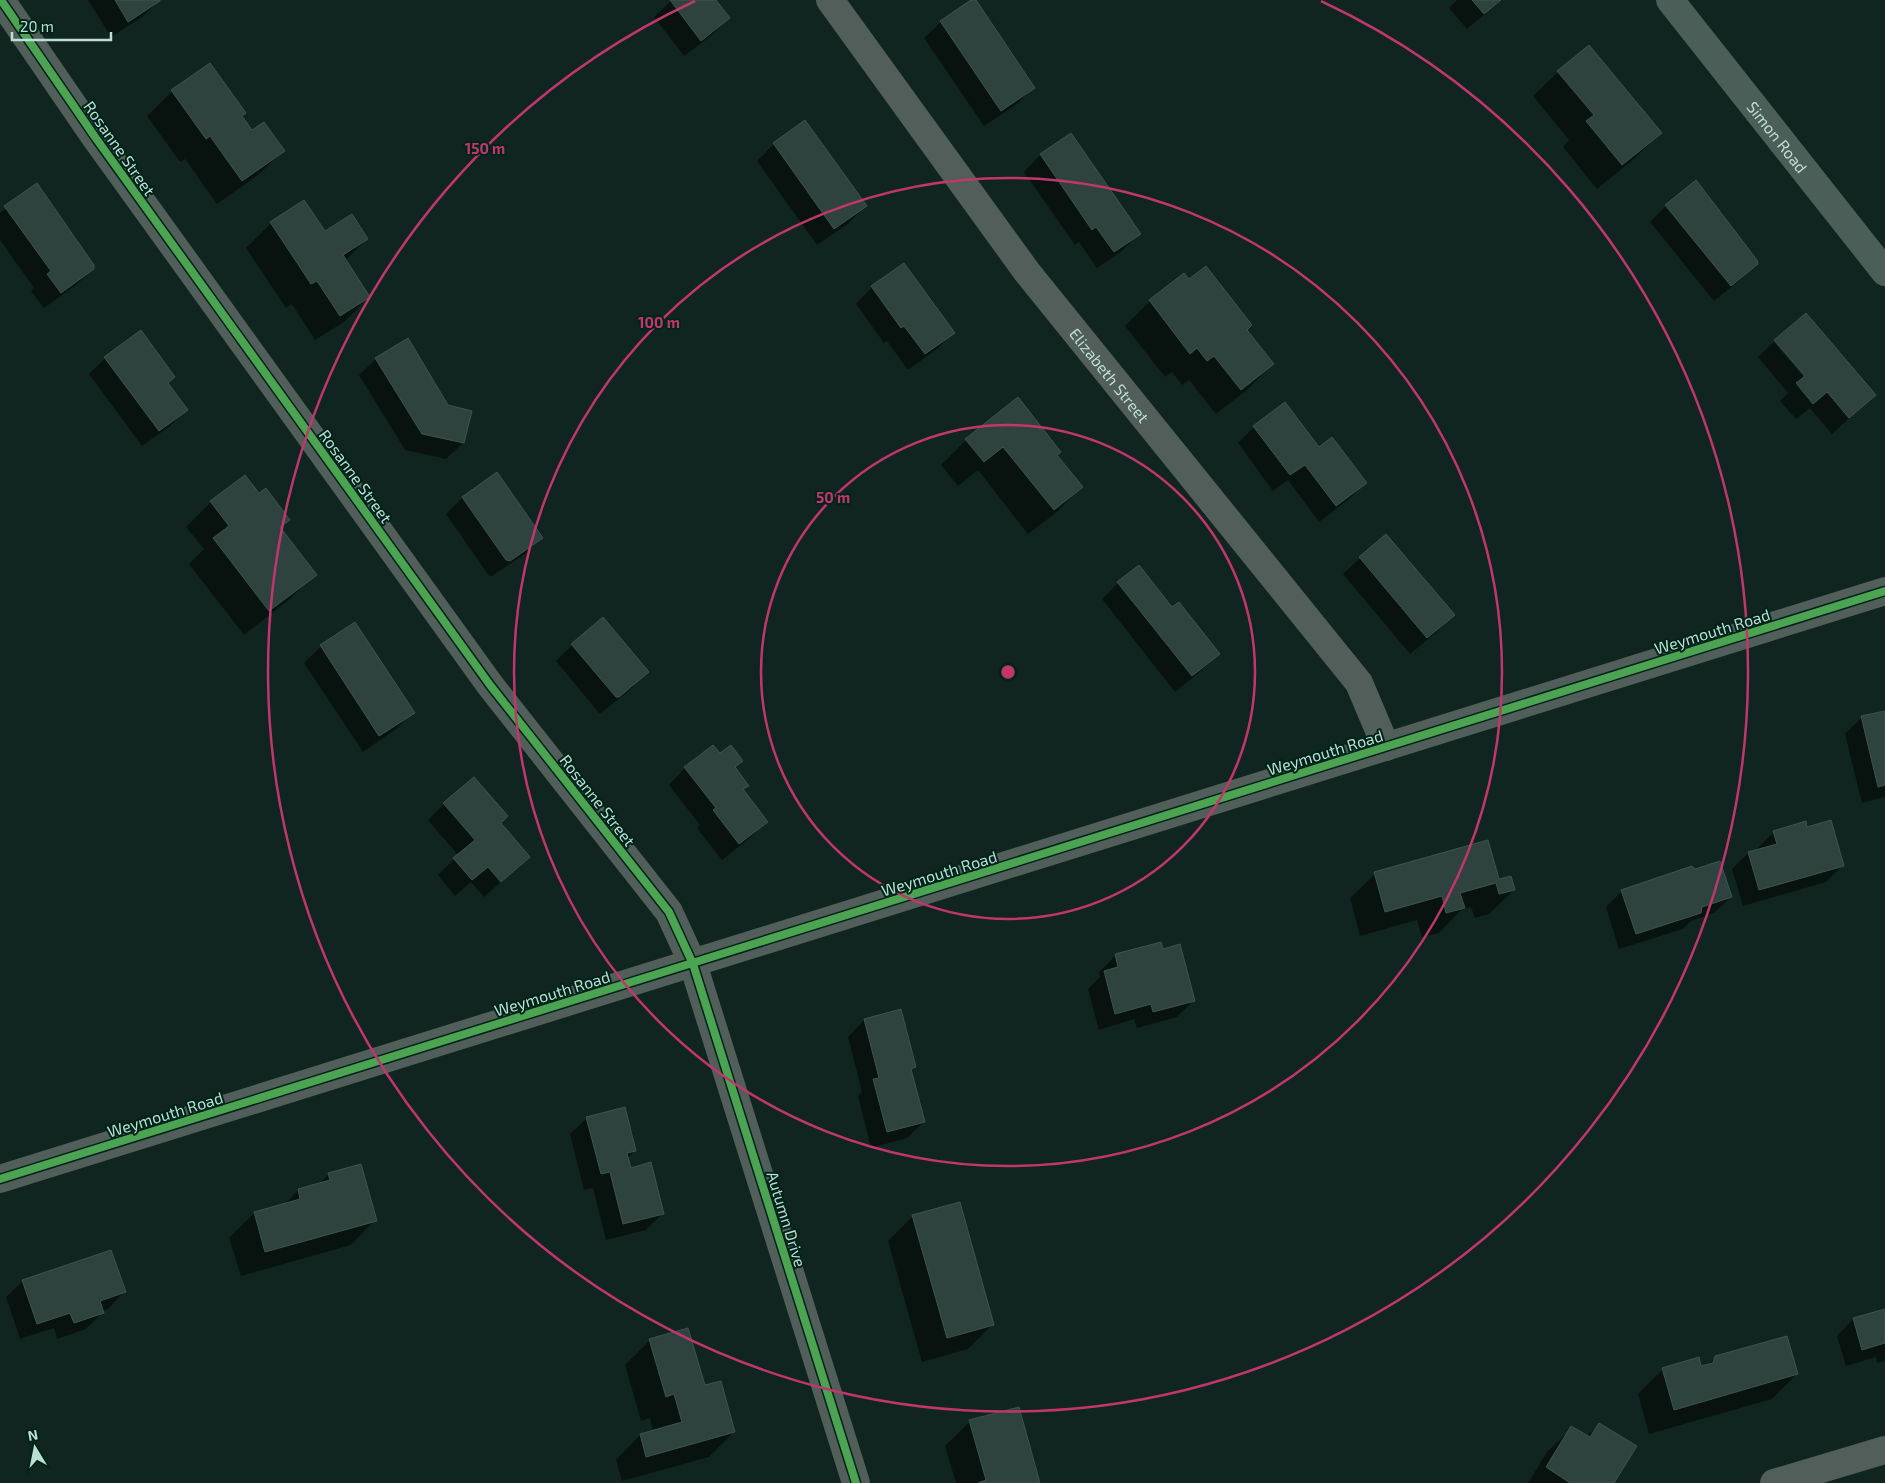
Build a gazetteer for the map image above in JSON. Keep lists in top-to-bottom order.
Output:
{
  "streets": {
    "main road": ["Simon Road"],
    "street": [
      "Rosanne Street",
      "Elizabeth Street",
      "Weymouth Road",
      "Autumn Drive"
    ]
  },
  "crossings": [
    ["Rosanne Street", "Weymouth Road"],
    ["Rosanne Street", "Autumn Drive"],
    ["Elizabeth Street", "Weymouth Road"],
    ["Weymouth Road", "Autumn Drive"]
  ],
  "scale_bar": "20 m",
  "north": "top",
  "rings": ["150 m", "100 m", "50 m"]
}
